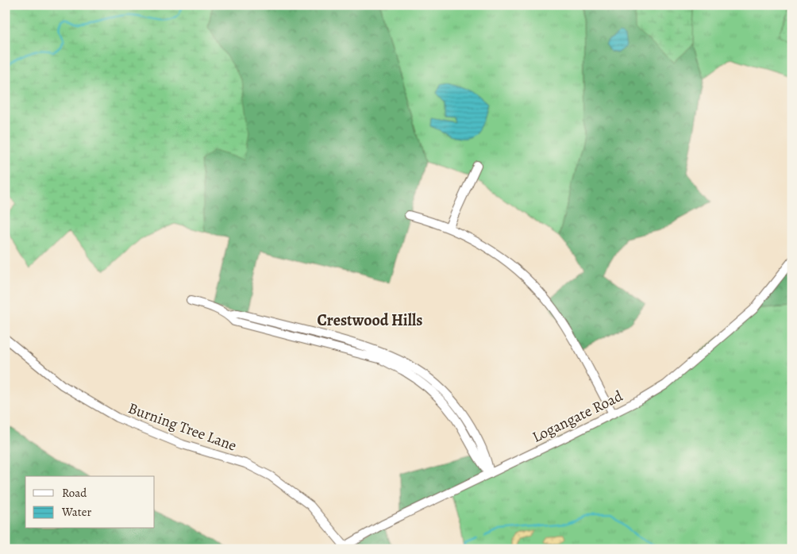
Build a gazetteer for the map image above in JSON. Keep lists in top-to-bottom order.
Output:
{
  "streets": {
    "street": ["Logangate Road", "Burning Tree Lane"]
  },
  "crossings": [
    ["Logangate Road", "Burning Tree Lane"]
  ],
  "districts": ["Crestwood Hills"],
  "legend": ["Road", "Water"]
}
